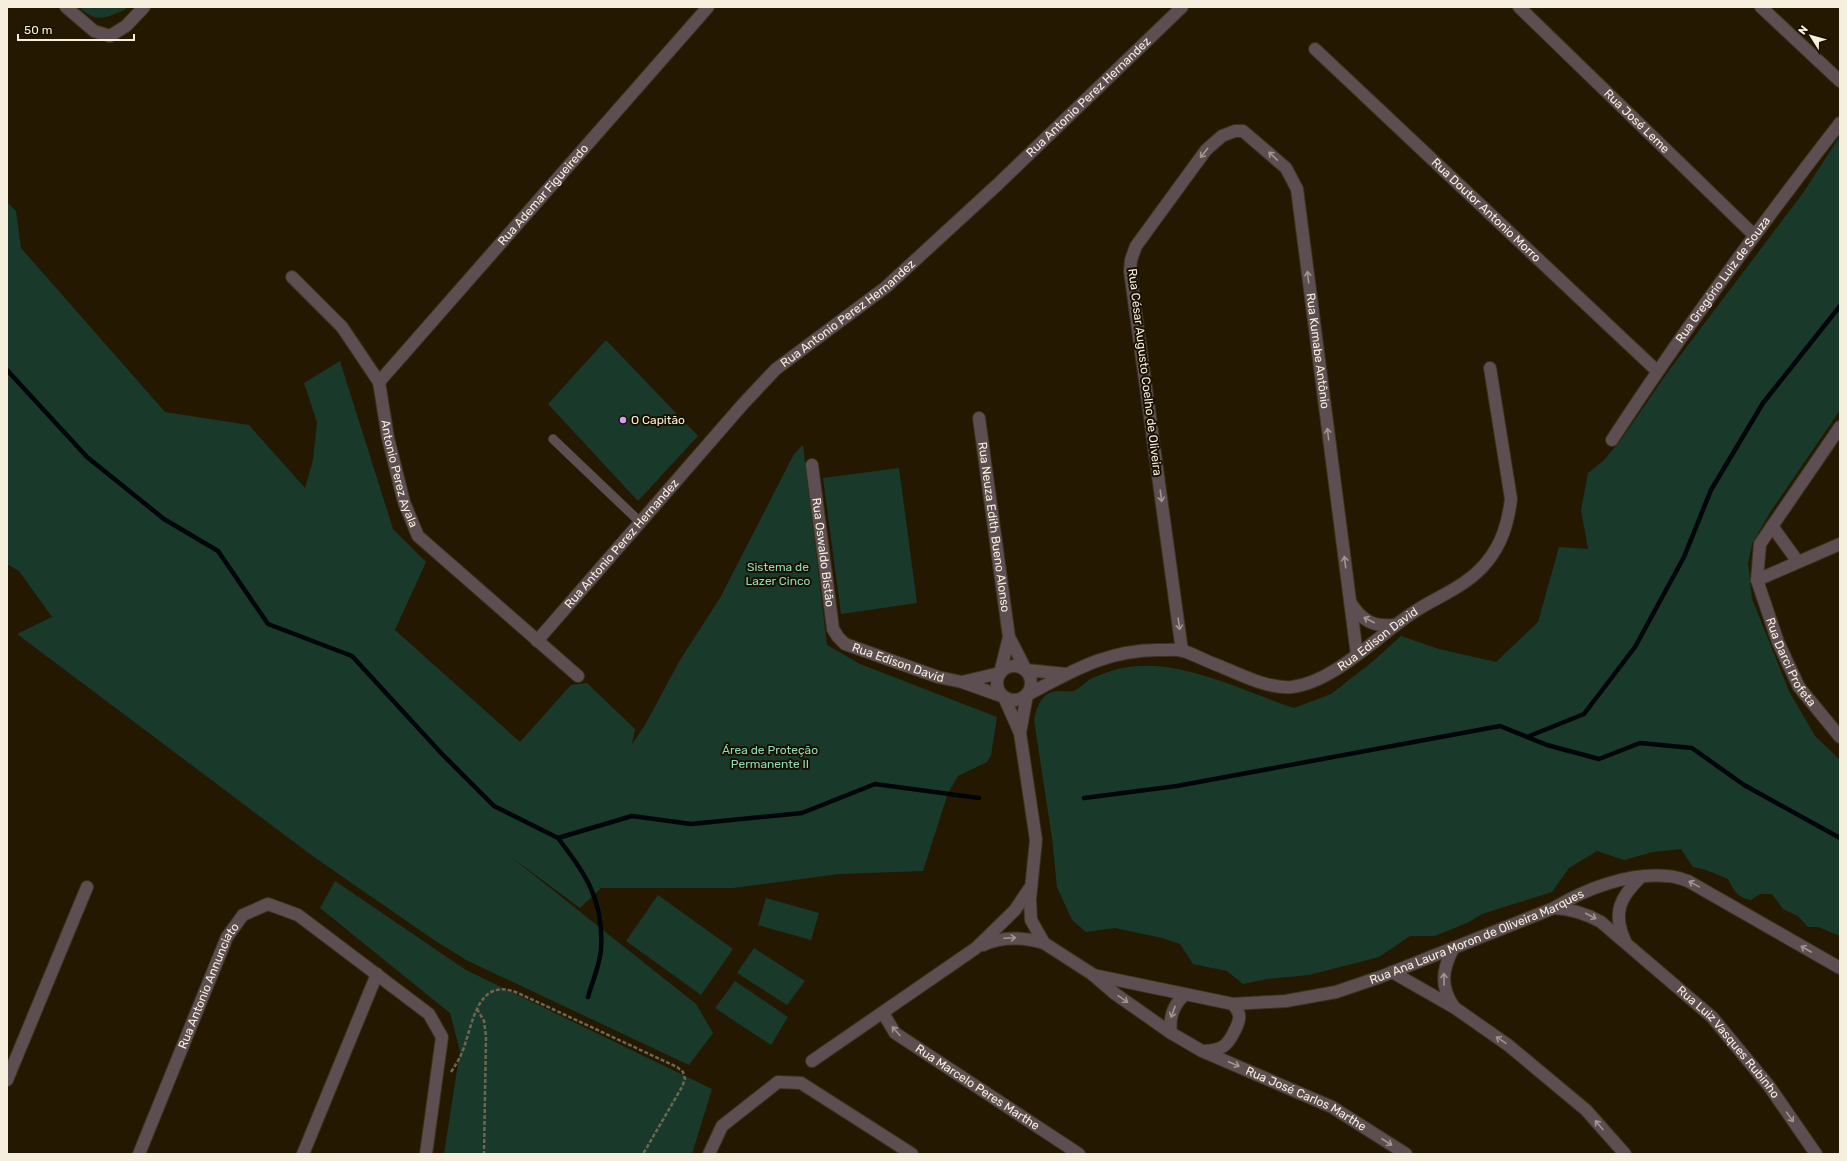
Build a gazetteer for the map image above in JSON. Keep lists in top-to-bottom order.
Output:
{
  "streets": {
    "street": [
      "Rua Antonio Perez Hernandez",
      "Rua José Leme",
      "Rua Ademar Figueiredo",
      "Rua Doutor Antonio Morro",
      "Rua Gregório Luiz de Souza",
      "Rua Kumabe Antônio",
      "Rua César Augusto Coelho de Oliveira",
      "Antonio Perez Ayala",
      "Rua Neuza Edith Bueno Alonso",
      "Rua Oswaldo Bistão",
      "Rua Edison David",
      "Rua Darci Profeta",
      "Rua Ana Laura Moron de Oliveira Marques",
      "Rua Antonio Annunciato",
      "Rua Luiz Vasques Rubinho",
      "Rua Marcelo Peres Marthe",
      "Rua José Carlos Marthe"
    ]
  },
  "crossings": [
    ["Rua Antonio Perez Hernandez", "Antonio Perez Ayala"],
    ["Rua José Leme", "Rua Gregório Luiz de Souza"],
    ["Rua Ademar Figueiredo", "Antonio Perez Ayala"],
    ["Rua Doutor Antonio Morro", "Rua Gregório Luiz de Souza"],
    ["Rua Kumabe Antônio", "Rua César Augusto Coelho de Oliveira"],
    ["Rua Kumabe Antônio", "Rua Edison David"],
    ["Rua César Augusto Coelho de Oliveira", "Rua Edison David"],
    ["Rua Neuza Edith Bueno Alonso", "Rua Edison David"],
    ["Rua Oswaldo Bistão", "Rua Edison David"],
    ["Rua Ana Laura Moron de Oliveira Marques", "Rua Luiz Vasques Rubinho"],
    ["Rua Ana Laura Moron de Oliveira Marques", "Rua José Carlos Marthe"]
  ],
  "one_way": [
    "Rua Kumabe Antônio",
    "Rua César Augusto Coelho de Oliveira",
    "Rua Luiz Vasques Rubinho",
    "Rua Marcelo Peres Marthe",
    "Rua José Carlos Marthe"
  ],
  "parks": ["Sistema de Lazer Cinco", "Área de Proteção Permanente II"],
  "places": ["O Capitão"],
  "scale_bar": "50 m",
  "north": "top left"
}
